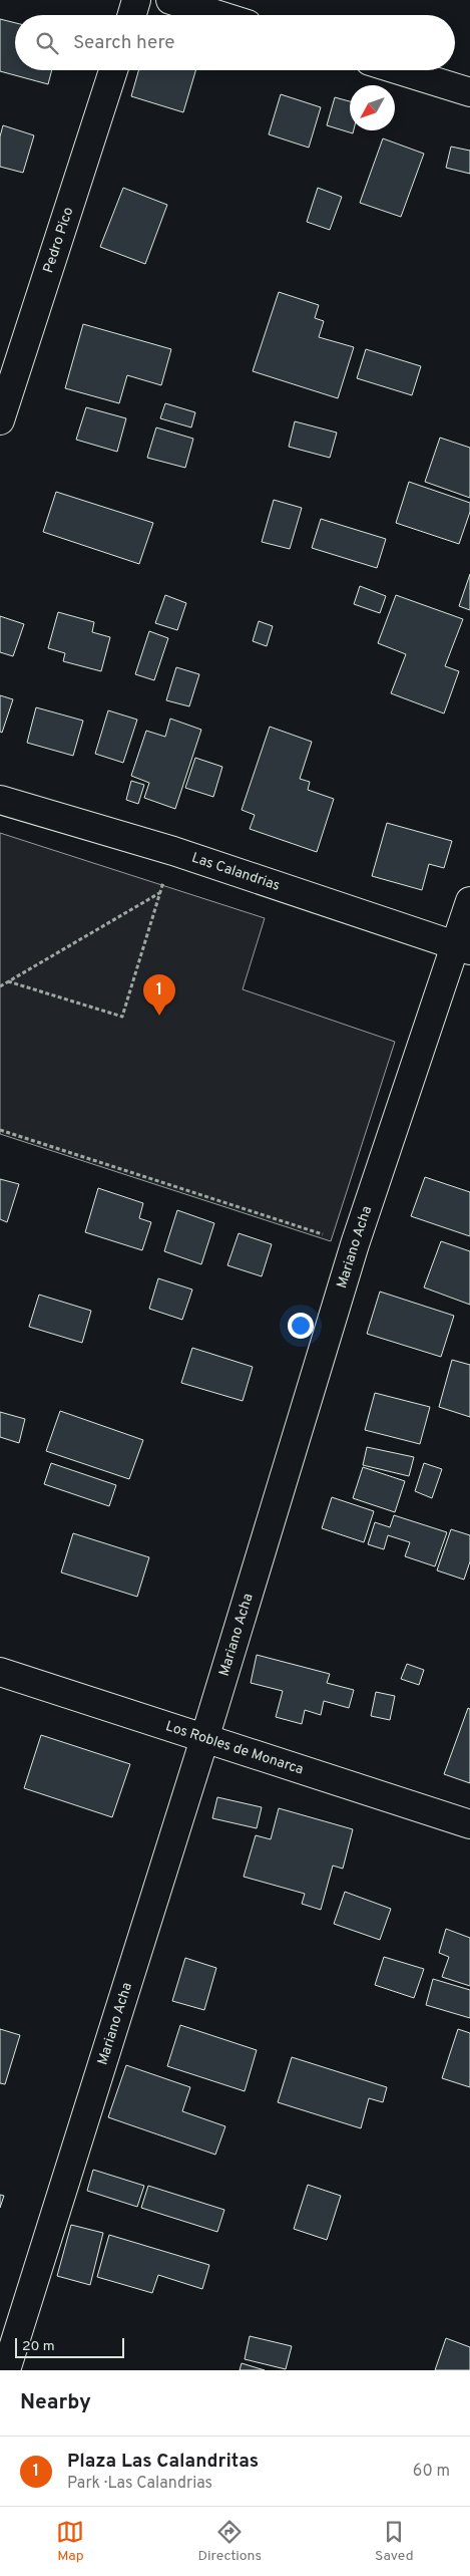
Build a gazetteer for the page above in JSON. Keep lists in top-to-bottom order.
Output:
{
  "streets": {
    "street": [
      "Pedro Pico",
      "Las Calandrias",
      "Mariano Acha",
      "Los Robles de Monarca"
    ]
  },
  "crossings": [
    ["Las Calandrias", "Mariano Acha"],
    ["Mariano Acha", "Los Robles de Monarca"]
  ],
  "scale_bar": "20 m",
  "north": "bottom left",
  "page": {
    "search": "Search here",
    "pins": "1",
    "scale": "20 m",
    "heading": "Nearby",
    "list": [
      {
        "mark": "1",
        "name": "Plaza Las Calandritas",
        "note": "Park · Las Calandrias",
        "value": "60 m"
      }
    ],
    "nav": ["Map", "Directions", "Saved"]
  }
}
